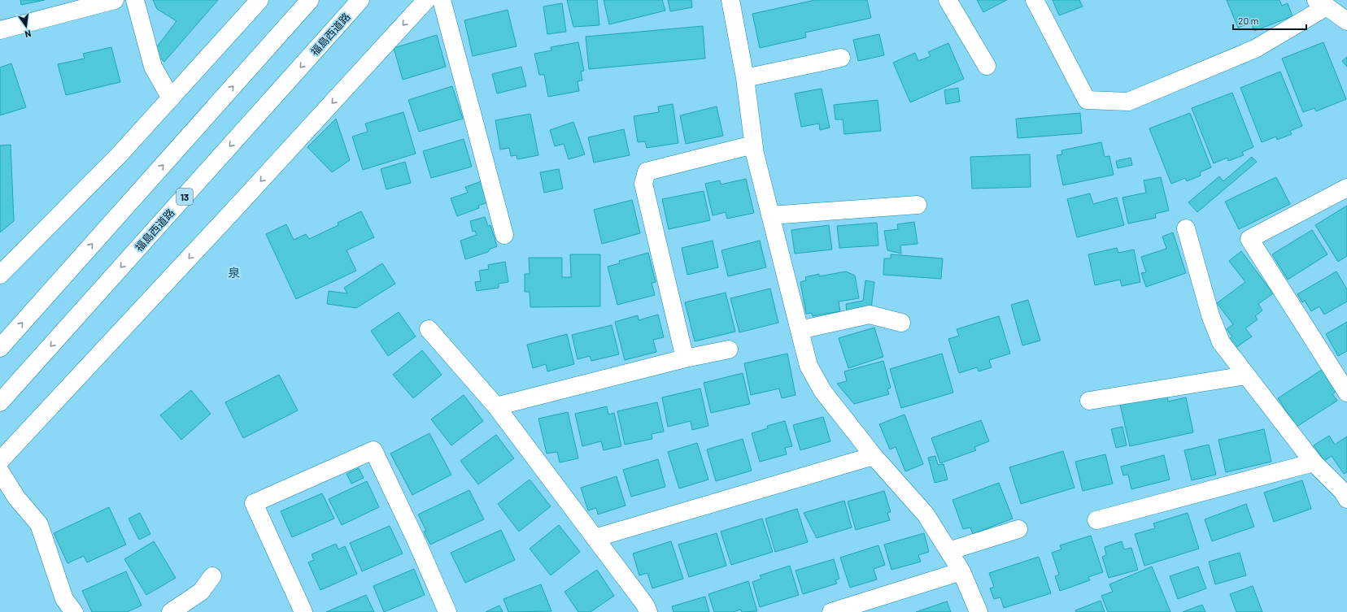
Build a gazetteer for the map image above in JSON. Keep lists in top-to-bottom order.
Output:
{
  "streets": {
    "main road": ["福島西道路", "13"]
  },
  "districts": ["泉"],
  "scale_bar": "20 m",
  "north": "bottom"
}
